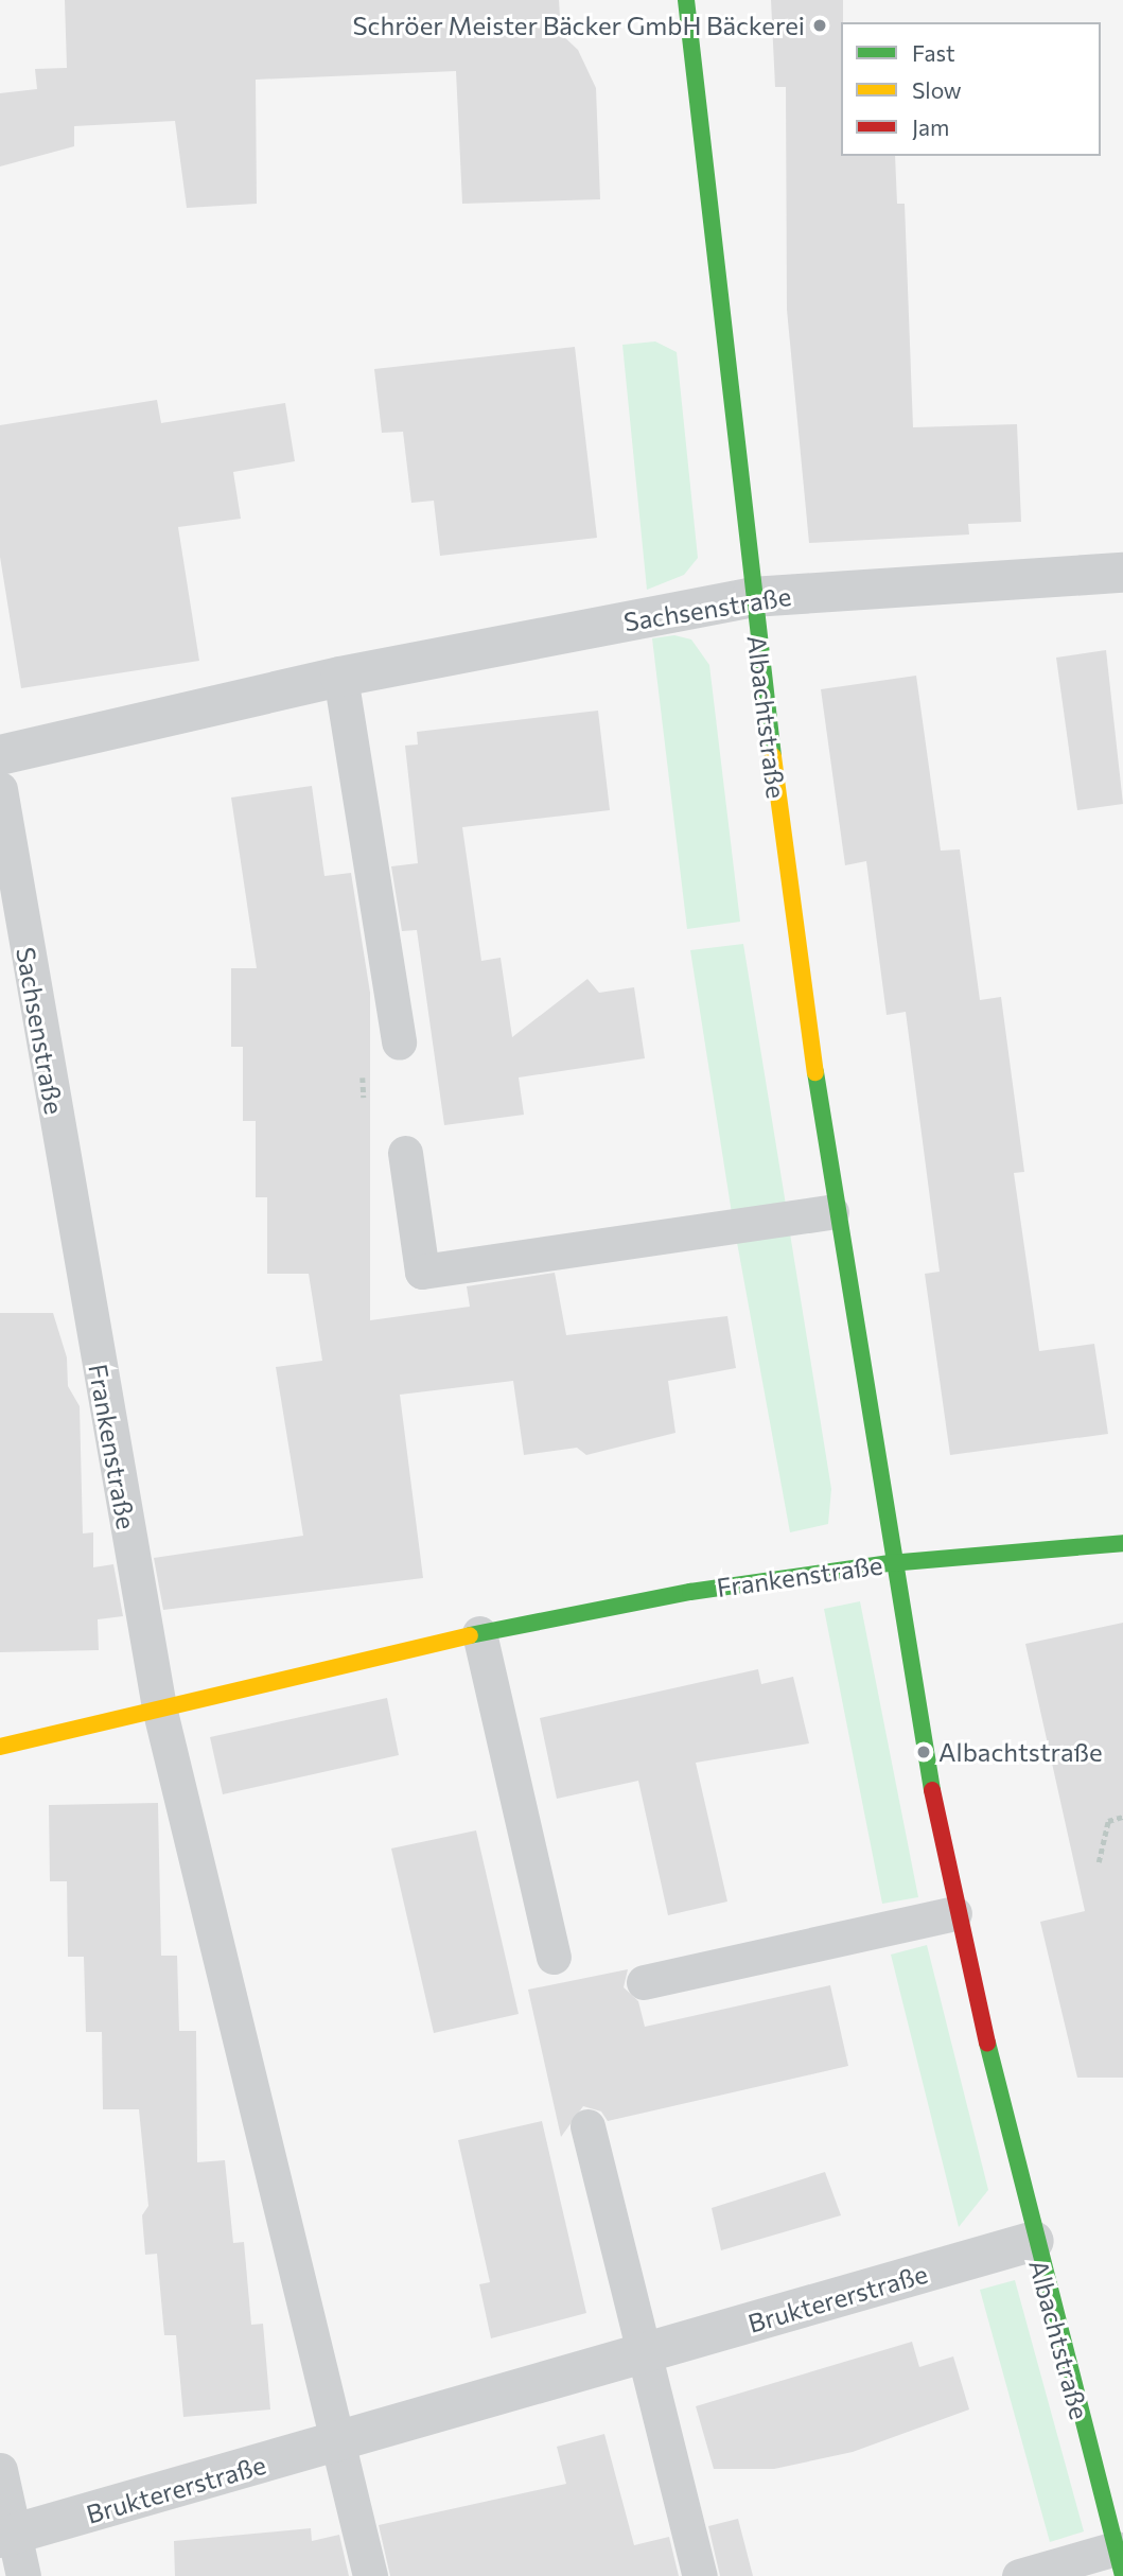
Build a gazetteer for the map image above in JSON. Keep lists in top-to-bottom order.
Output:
{
  "streets": {
    "street": [
      "Sachsenstraße",
      "Albachtstraße",
      "Frankenstraße",
      "Bruktererstraße"
    ]
  },
  "crossings": [
    ["Sachsenstraße", "Albachtstraße"],
    ["Sachsenstraße", "Frankenstraße"],
    ["Albachtstraße", "Frankenstraße"],
    ["Albachtstraße", "Bruktererstraße"],
    ["Frankenstraße", "Bruktererstraße"]
  ],
  "places": ["Schröer Meister Bäcker GmbH Bäckerei", "Albachtstraße"],
  "legend": ["Fast", "Slow", "Jam"]
}
